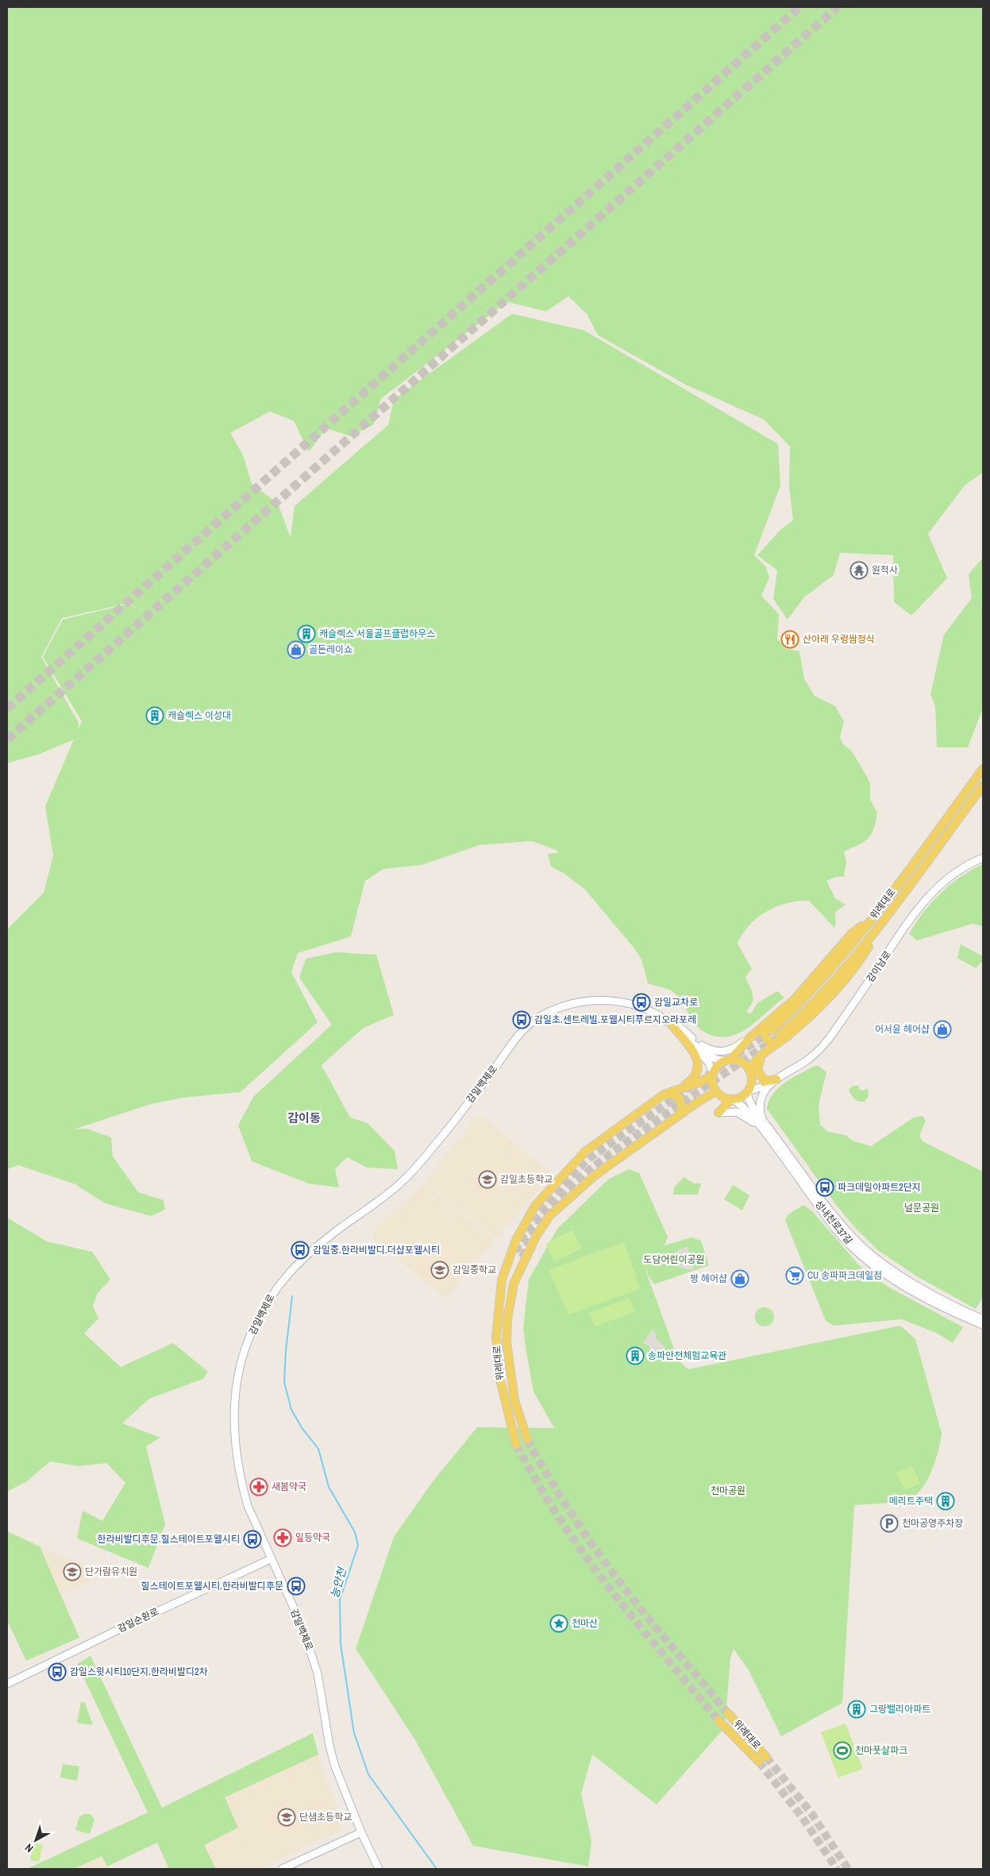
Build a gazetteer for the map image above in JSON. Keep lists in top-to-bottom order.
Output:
{
  "streets": {
    "main road": [
      "위례대로",
      "감이남로",
      "감일백제로",
      "성내천로37길",
      "감일순환로"
    ]
  },
  "crossings": [
    ["위례대로", "감이남로"],
    ["위례대로", "성내천로37길"],
    ["감이남로", "성내천로37길"],
    ["감일백제로", "감일순환로"]
  ],
  "districts": ["감이동"],
  "water": ["능안천"],
  "parks": ["널문공원", "도담어린이공원", "천마공원"],
  "places": {
    "temple": ["원적사"],
    "building": [
      "캐슬렉스 서울골프클럽하우스",
      "캐슬렉스 이성대",
      "송파안전체험교육관",
      "메리트주택",
      "그랑밸리아파트"
    ],
    "restaurant": ["산아래 우렁쌈정식"],
    "shop": ["골든레이쇼", "어서윤 헤어샵", "짱 헤어샵"],
    "bus stop": [
      "감일교차로",
      "감일초.센트레빌.포웰시티푸르지오라포레",
      "파크데일아파트2단지",
      "감일중.한라비발디.더샵포웰시티",
      "한라비발디후문.힐스테이트포웰시티",
      "힐스테이트포웰시티.한라비발디후문",
      "감일스윗시티10단지.한라비발디2차"
    ],
    "school or university": [
      "감일초등학교",
      "감일중학교",
      "단가람유치원",
      "단샘초등학교"
    ],
    "supermarket": ["CU 송파파크데일점"],
    "pharmacy": ["새봄약국", "일등약국"],
    "parking": ["천마공영주차장"],
    "place": ["천마산"],
    "sports": ["천마풋살파크"]
  },
  "north": "bottom left"
}
